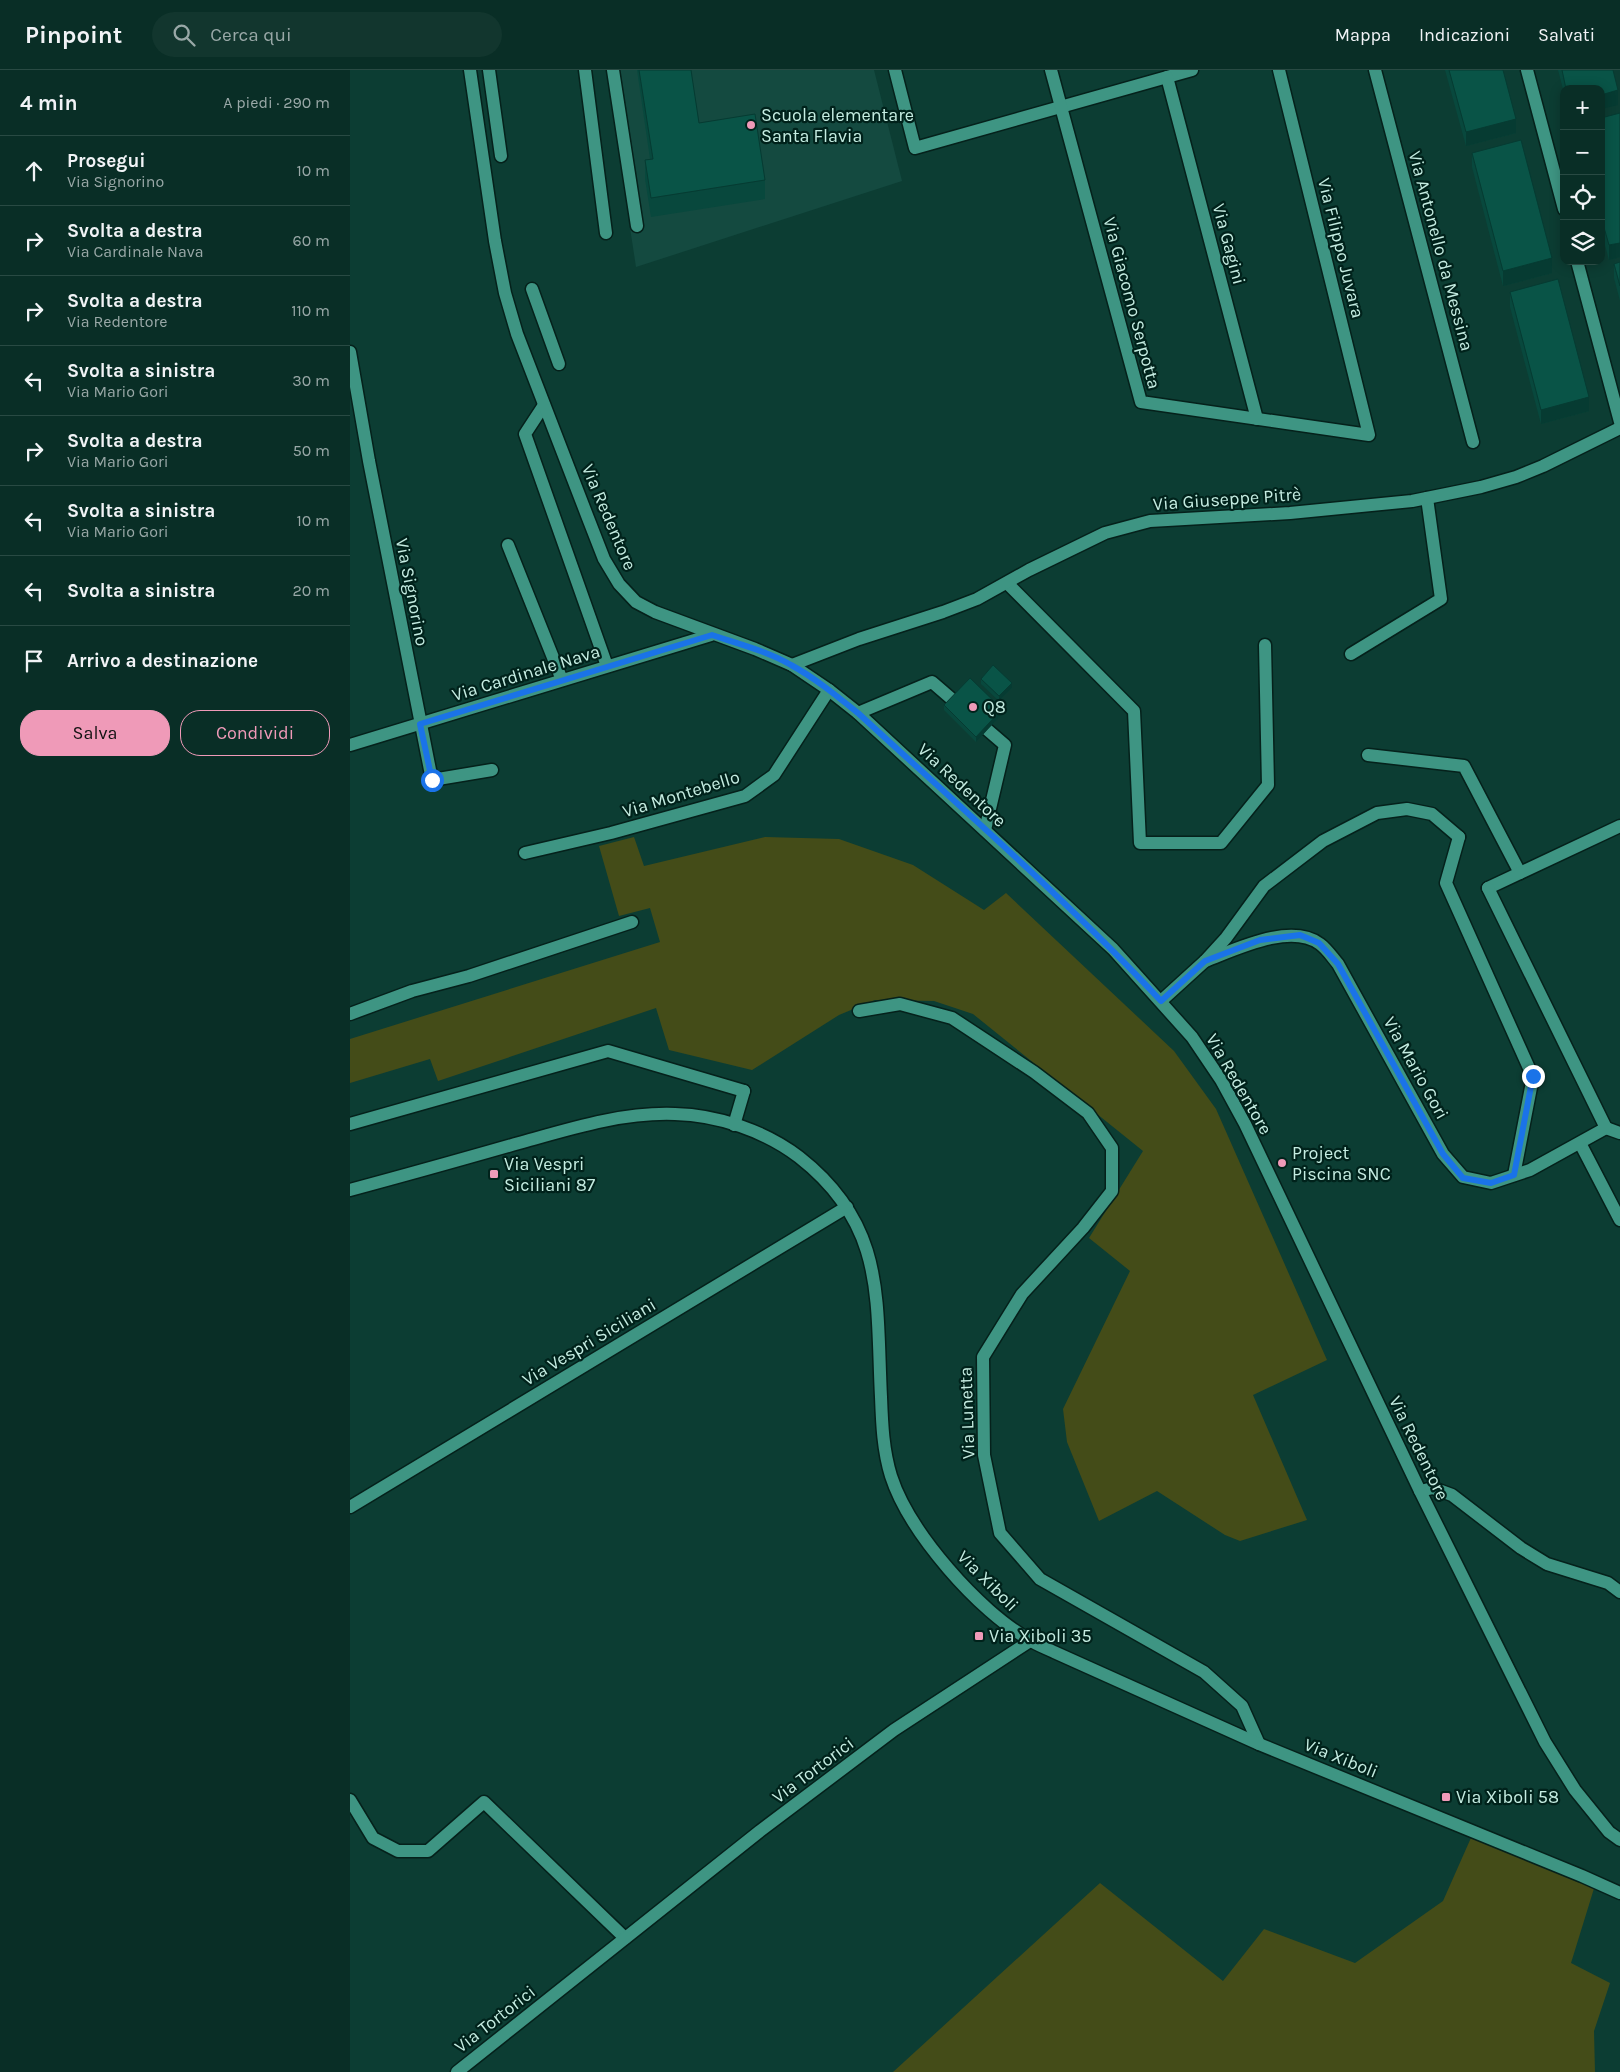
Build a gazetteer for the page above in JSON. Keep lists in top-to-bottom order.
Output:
{
  "streets": {
    "street": [
      "Via Gagini",
      "Via Filippo Juvara",
      "Via Antonello da Messina",
      "Via Giacomo Serpotta",
      "Via Giuseppe Pitrè",
      "Via Redentore",
      "Via Signorino",
      "Via Cardinale Nava",
      "Via Montebello",
      "Via Mario Gori",
      "Via Vespri Siciliani",
      "Via Lunetta",
      "Via Xiboli",
      "Via Tortorici"
    ]
  },
  "crossings": [
    ["Via Gagini", "Via Giacomo Serpotta"],
    ["Via Filippo Juvara", "Via Giacomo Serpotta"],
    ["Via Giuseppe Pitrè", "Via Redentore"],
    ["Via Redentore", "Via Cardinale Nava"],
    ["Via Redentore", "Via Montebello"],
    ["Via Redentore", "Via Mario Gori"],
    ["Via Signorino", "Via Cardinale Nava"],
    ["Via Vespri Siciliani", "Via Xiboli"],
    ["Via Lunetta", "Via Xiboli"],
    ["Via Xiboli", "Via Tortorici"]
  ],
  "places": {
    "other": ["Scuola elementare Santa Flavia", "Q8", "Project Piscina SNC"],
    "transit": ["Via Vespri Siciliani 87", "Via Xiboli 35", "Via Xiboli 58"]
  },
  "page": {
    "header": "Pinpoint",
    "search": "Cerca qui",
    "nav": ["Mappa", "Indicazioni", "Salvati"],
    "heading": ["4 min", "A piedi · 290 m"],
    "map_buttons": ["+", "−"],
    "list": [
      ["Prosegui", "Via Signorino", "10 m"],
      ["Svolta a destra", "Via Cardinale Nava", "60 m"],
      ["Svolta a destra", "Via Redentore", "110 m"],
      ["Svolta a sinistra", "Via Mario Gori", "30 m"],
      ["Svolta a destra", "Via Mario Gori", "50 m"],
      ["Svolta a sinistra", "Via Mario Gori", "10 m"],
      ["Svolta a sinistra", "20 m"],
      "Arrivo a destinazione"
    ],
    "buttons": ["Salva", "Condividi"]
  }
}
